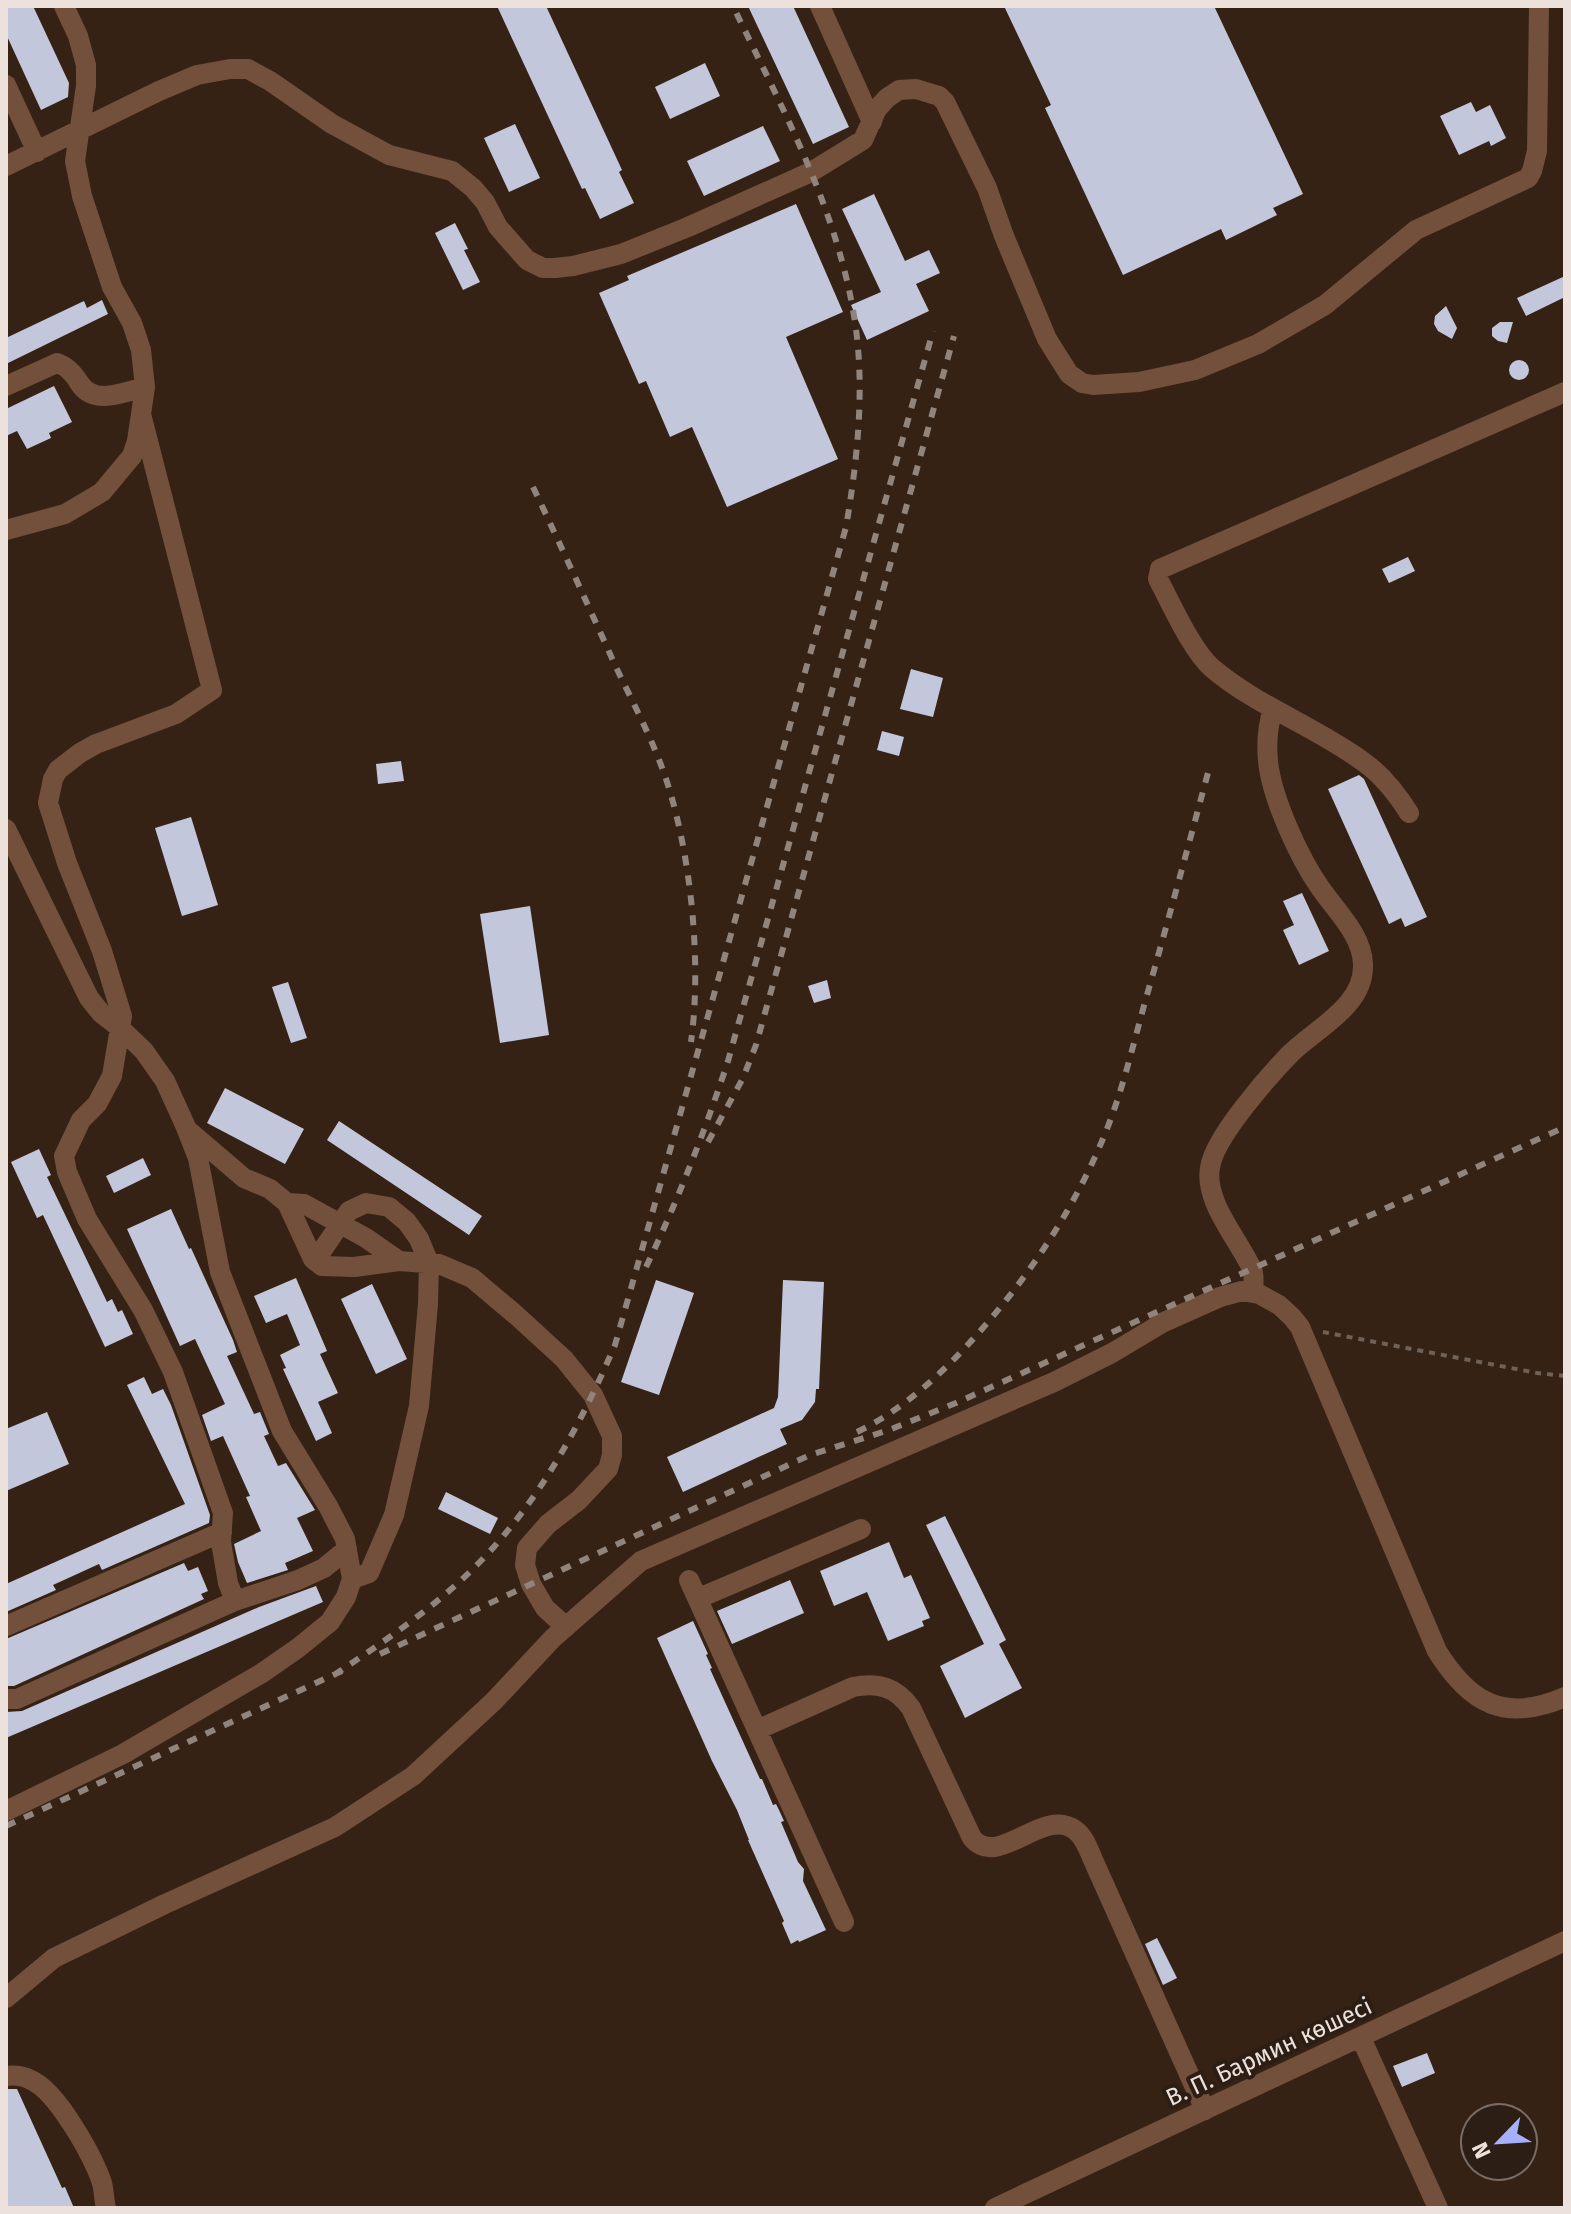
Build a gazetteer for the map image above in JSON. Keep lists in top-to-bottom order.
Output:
{
  "streets": {
    "street": ["В. П. Бармин көшесі"]
  },
  "north": "bottom left"
}
